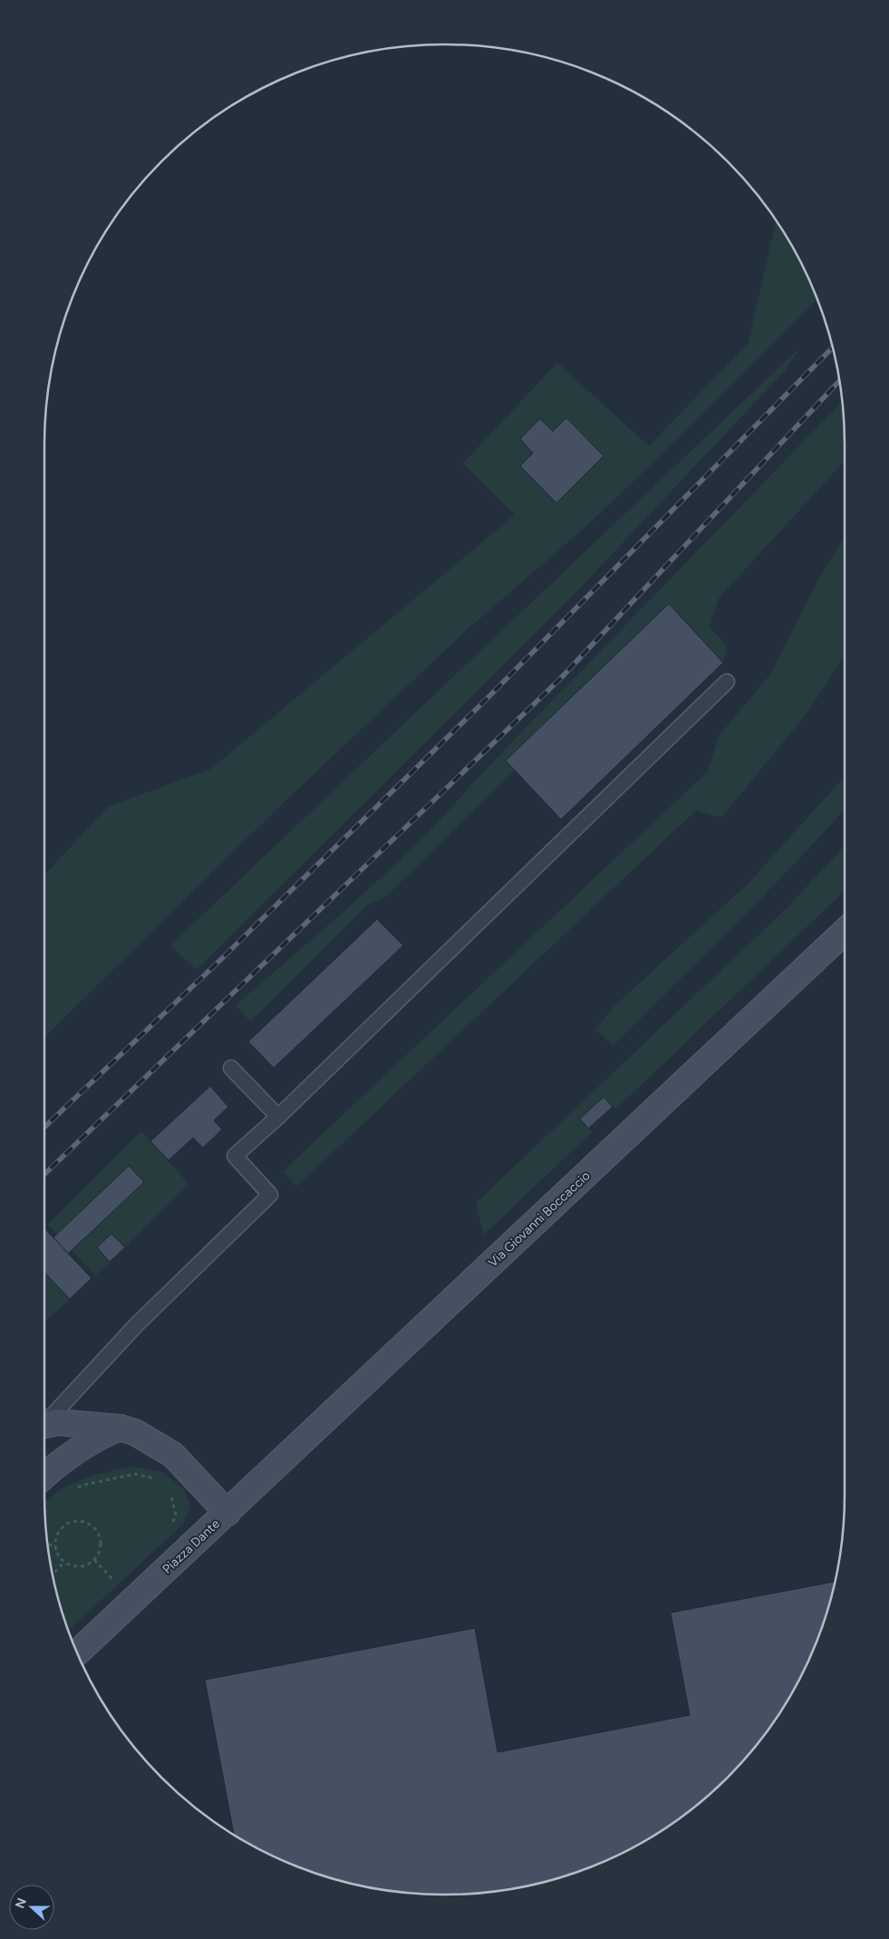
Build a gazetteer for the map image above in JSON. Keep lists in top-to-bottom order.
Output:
{
  "streets": {
    "street": ["Via Giovanni Boccaccio", "Piazza Dante"]
  },
  "crossings": [
    ["Via Giovanni Boccaccio", "Piazza Dante"]
  ],
  "north": "left"
}
